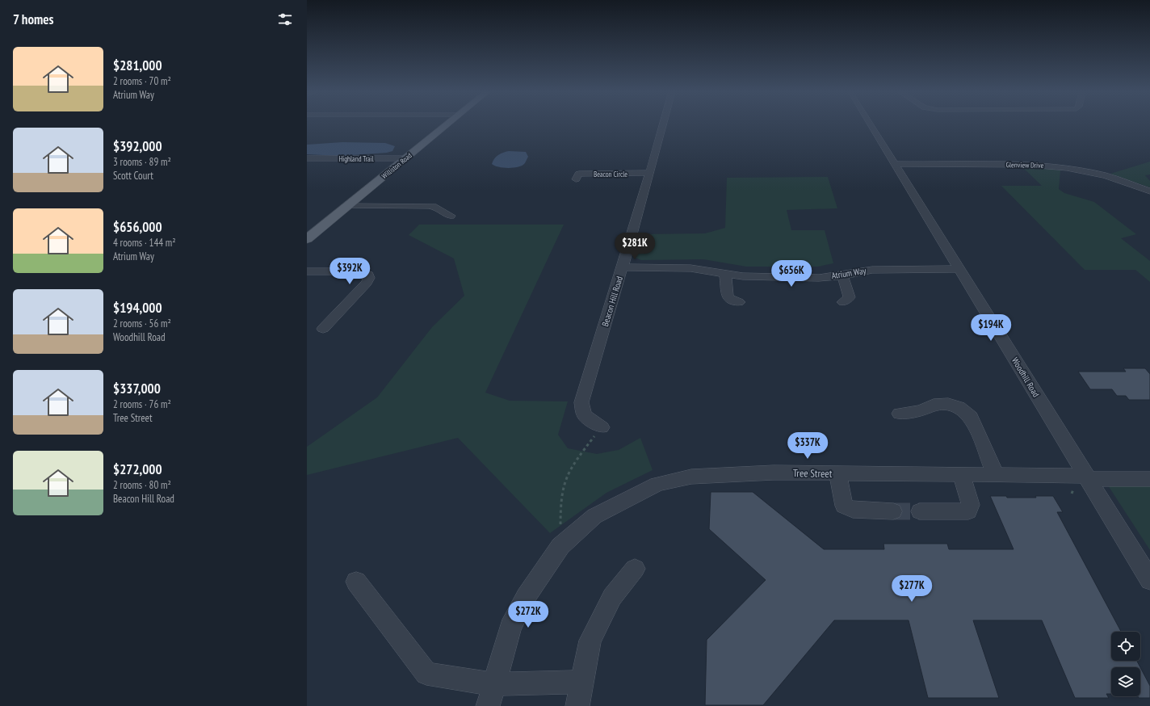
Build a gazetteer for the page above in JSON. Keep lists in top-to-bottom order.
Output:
{
  "streets": {
    "main road": ["Williston Road"],
    "street": [
      "Highland Trail",
      "Glenview Drive",
      "Beacon Circle",
      "Atrium Way",
      "Beacon Hill Road",
      "Woodhill Road",
      "Tree Street"
    ]
  },
  "crossings": [
    ["Highland Trail", "Williston Road"],
    ["Glenview Drive", "Woodhill Road"],
    ["Beacon Circle", "Beacon Hill Road"],
    ["Atrium Way", "Beacon Hill Road"],
    ["Atrium Way", "Woodhill Road"],
    ["Woodhill Road", "Tree Street"]
  ],
  "page": {
    "heading": "7 homes",
    "list": [
      {
        "name": "$281,000",
        "note": "2 rooms · 70 m² · Atrium Way"
      },
      {
        "name": "$392,000",
        "note": "3 rooms · 89 m² · Scott Court"
      },
      {
        "name": "$656,000",
        "note": "4 rooms · 144 m² · Atrium Way"
      },
      {
        "name": "$194,000",
        "note": "2 rooms · 56 m² · Woodhill Road"
      },
      {
        "name": "$337,000",
        "note": "2 rooms · 76 m² · Tree Street"
      },
      {
        "name": "$272,000",
        "note": "2 rooms · 80 m² · Beacon Hill Road"
      }
    ],
    "price": [
      "$281K",
      "$392K",
      "$656K",
      "$194K",
      "$337K",
      "$277K",
      "$272K"
    ]
  }
}
